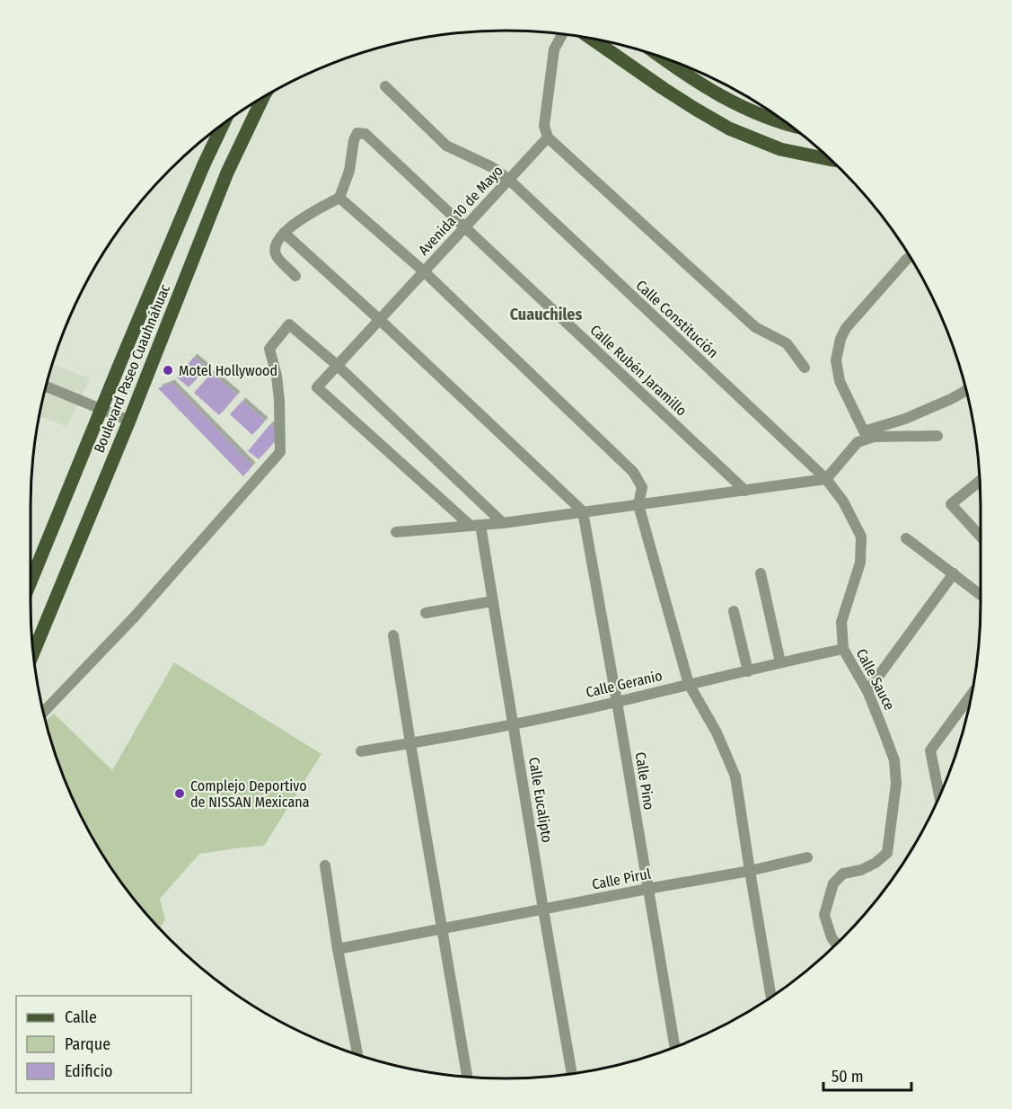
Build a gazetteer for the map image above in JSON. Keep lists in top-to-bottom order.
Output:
{
  "streets": {
    "main road": ["Boulevard Paseo Cuauhnáhuac"],
    "street": [
      "Avenida 10 de Mayo",
      "Calle Constitución",
      "Calle Rubén Jaramillo",
      "Calle Sauce",
      "Calle Geranio",
      "Calle Pino",
      "Calle Eucalipto",
      "Calle Pirul"
    ]
  },
  "crossings": [
    ["Avenida 10 de Mayo", "Calle Constitución"],
    ["Avenida 10 de Mayo", "Calle Rubén Jaramillo"],
    ["Avenida 10 de Mayo", "Calle Eucalipto"],
    ["Calle Constitución", "Calle Sauce"],
    ["Calle Sauce", "Calle Geranio"],
    ["Calle Geranio", "Calle Pino"],
    ["Calle Geranio", "Calle Eucalipto"],
    ["Calle Pino", "Calle Pirul"],
    ["Calle Eucalipto", "Calle Pirul"]
  ],
  "districts": ["Cuauchiles"],
  "places": ["Motel Hollywood", "Complejo Deportivo de NISSAN Mexicana"],
  "legend": ["Calle", "Parque", "Edificio"],
  "scale_bar": "50 m"
}
